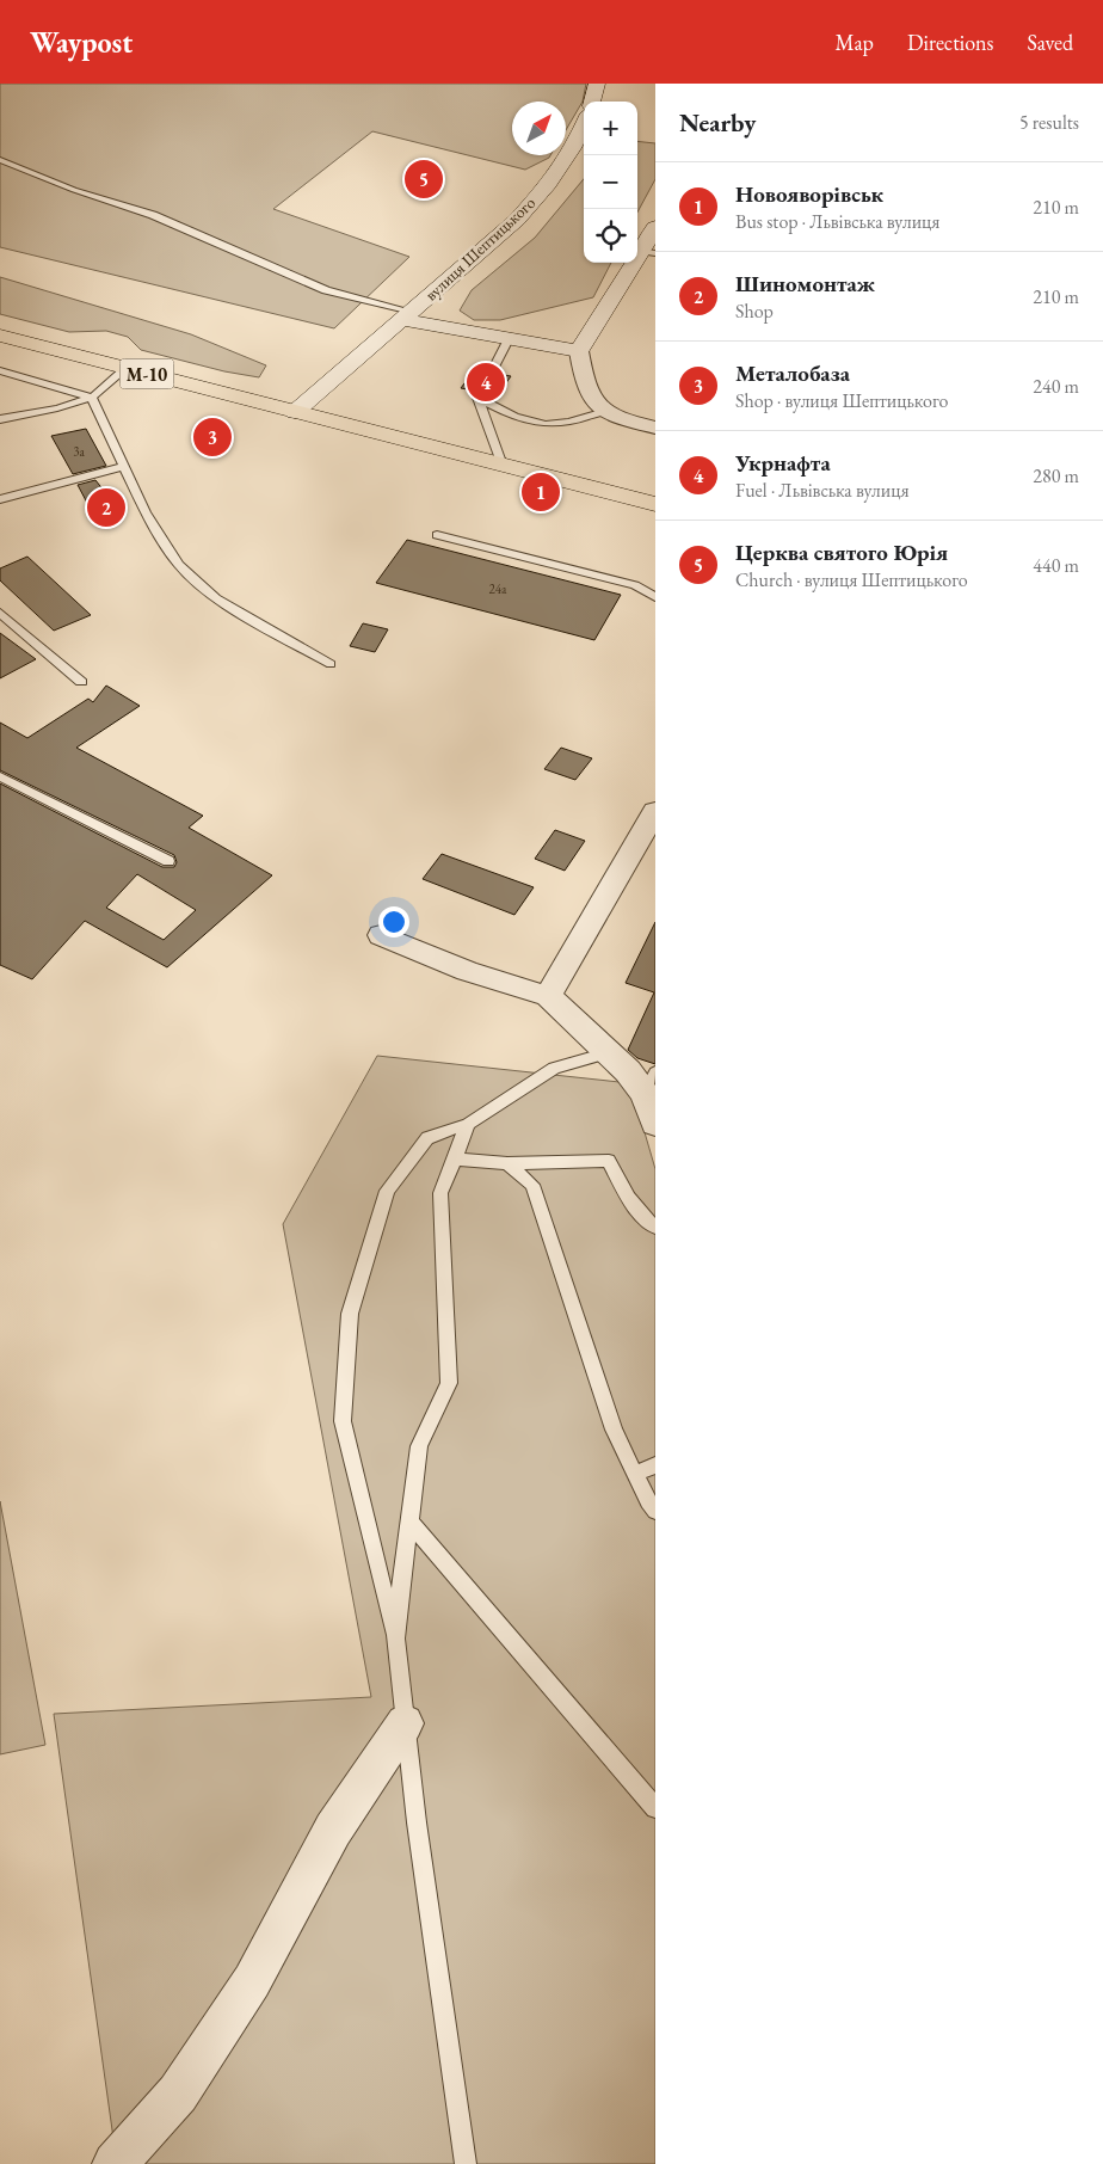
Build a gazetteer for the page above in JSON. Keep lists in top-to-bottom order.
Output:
{
  "streets": {
    "highway": ["М-10"],
    "street": ["вулиця Шептицького"]
  },
  "crossings": [
    ["вулиця Шептицького", "М-10"]
  ],
  "house_numbers": ["3а", "24а"],
  "north": "top right",
  "page": {
    "header": "Waypost",
    "nav": ["Map", "Directions", "Saved"],
    "heading": ["Nearby", "5 results"],
    "map_buttons": ["+", "−"],
    "pins": [
      "5",
      "4",
      "3",
      "1",
      "2"
    ],
    "list": [
      {
        "mark": "1",
        "name": "Новояворівськ",
        "note": "Bus stop · Львівська вулиця",
        "value": "210 m"
      },
      {
        "mark": "2",
        "name": "Шиномонтаж",
        "note": "Shop",
        "value": "210 m"
      },
      {
        "mark": "3",
        "name": "Металобаза",
        "note": "Shop · вулиця Шептицького",
        "value": "240 m"
      },
      {
        "mark": "4",
        "name": "Укрнафта",
        "note": "Fuel · Львівська вулиця",
        "value": "280 m"
      },
      {
        "mark": "5",
        "name": "Церква святого Юрія",
        "note": "Church · вулиця Шептицького",
        "value": "440 m"
      }
    ]
  }
}
